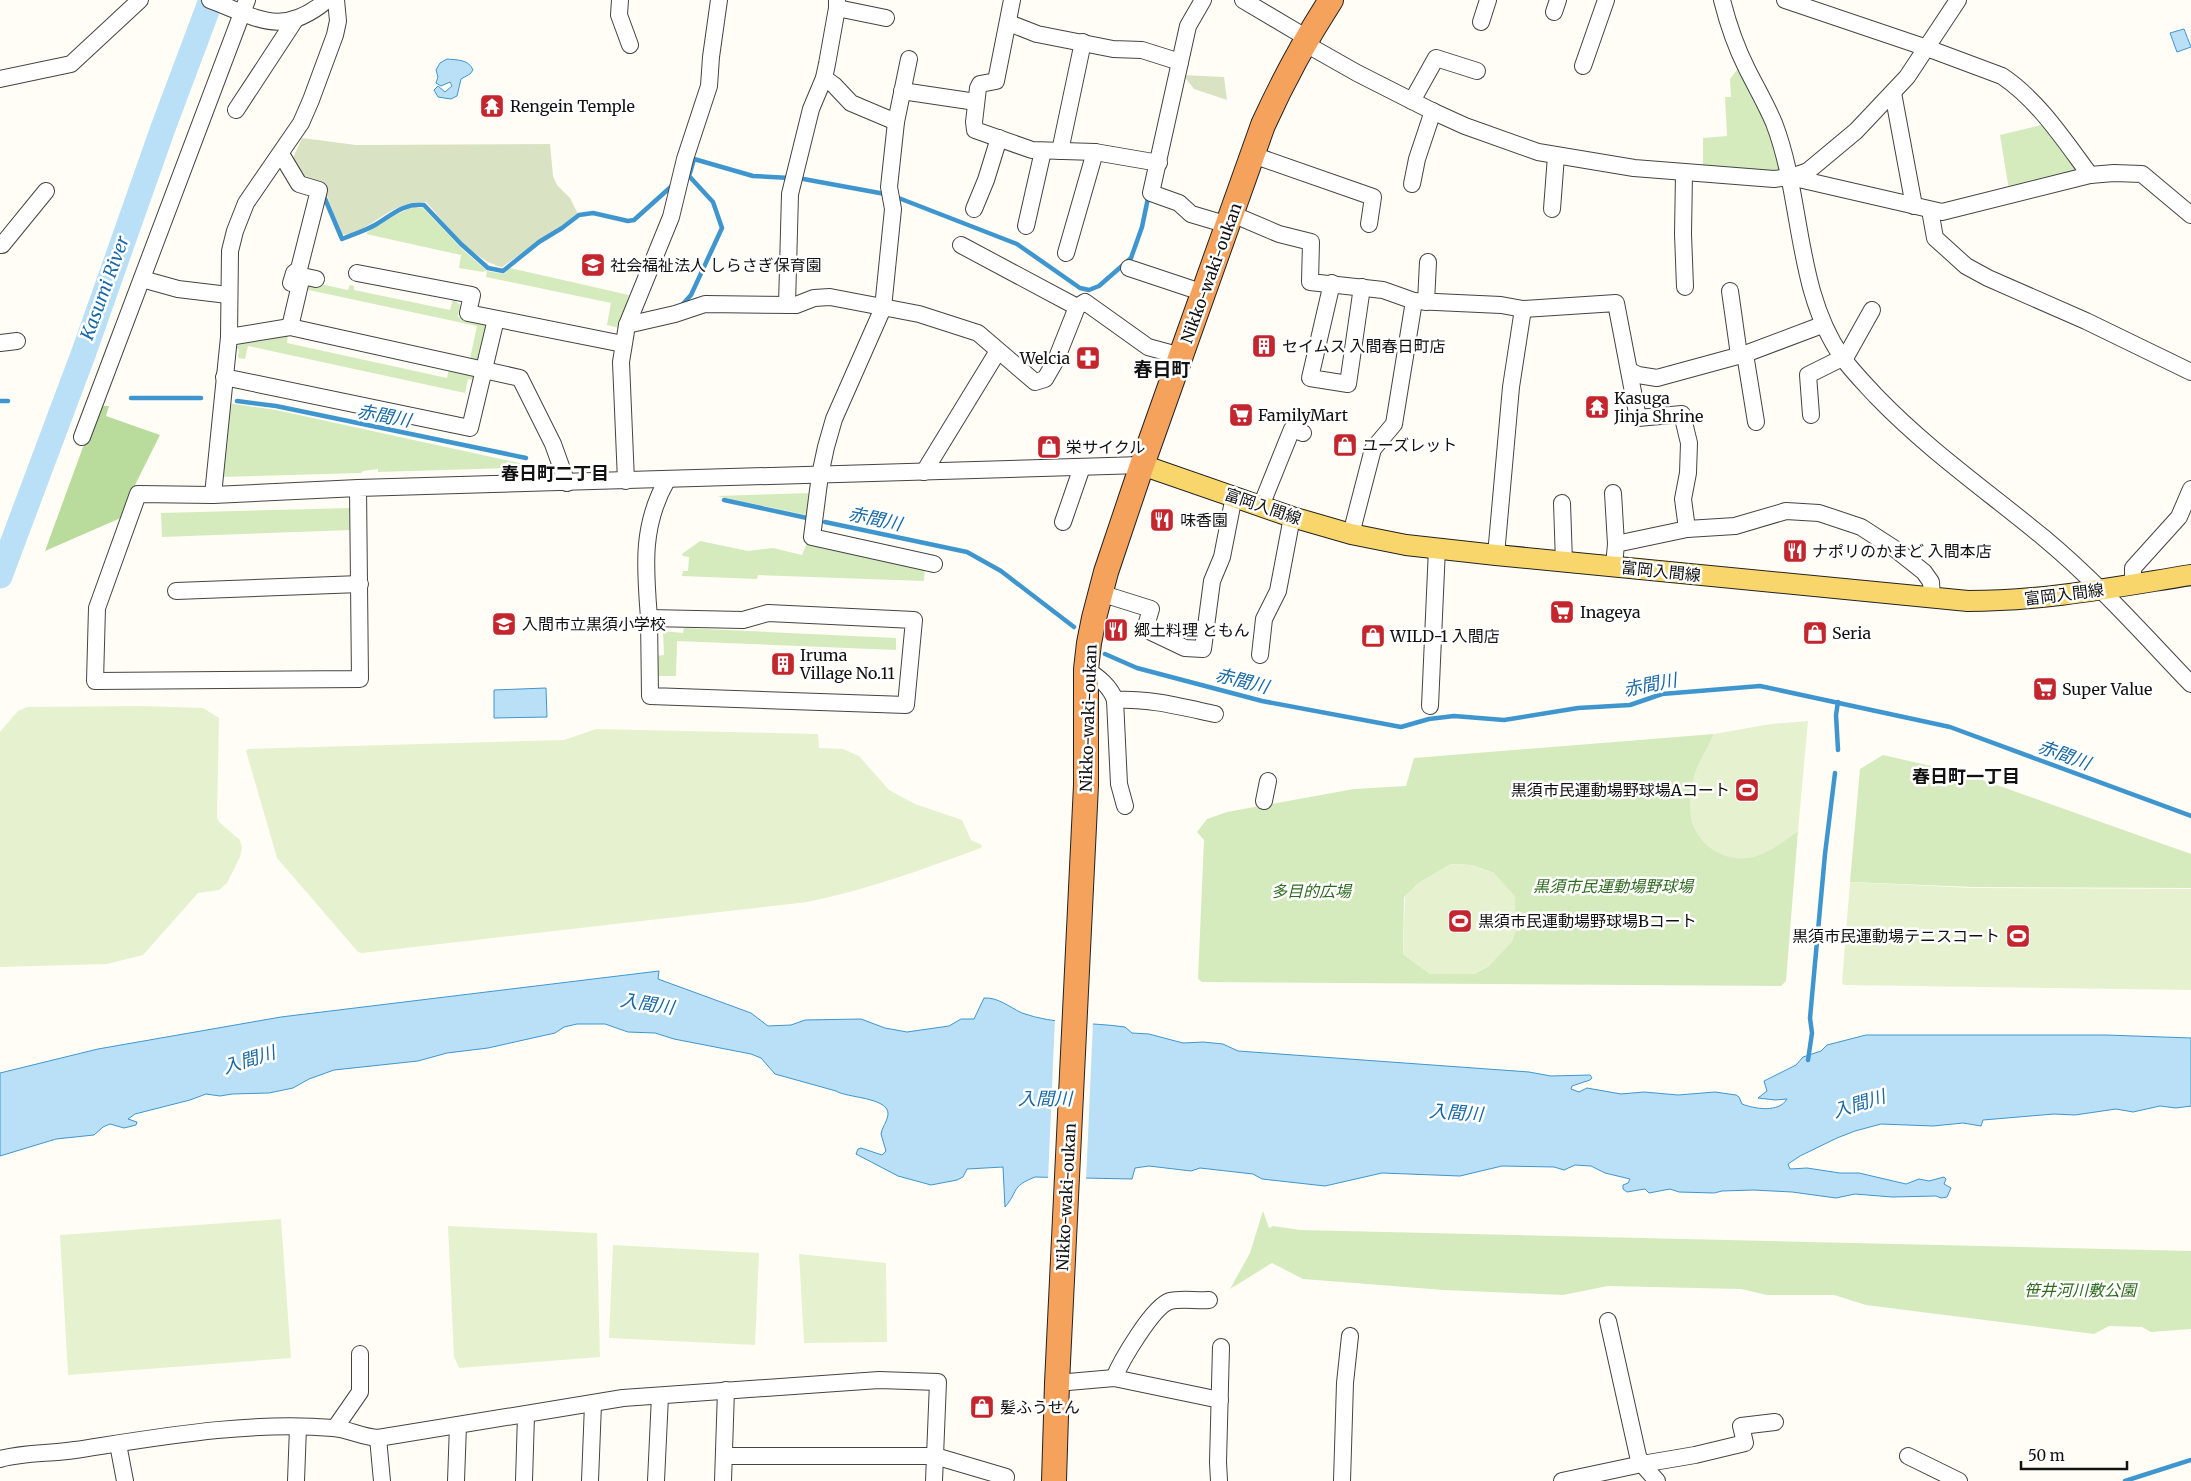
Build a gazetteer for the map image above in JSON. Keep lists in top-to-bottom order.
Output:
{
  "streets": {
    "highway": ["Nikko-waki-oukan"],
    "main road": ["富岡入間線"]
  },
  "crossings": [
    ["Nikko-waki-oukan", "富岡入間線"]
  ],
  "districts": ["春日町", "春日町二丁目", "春日町一丁目"],
  "water": ["Kasumi River", "赤間川", "入間川"],
  "parks": ["黒須市民運動場野球場", "多目的広場", "笹井河川敷公園"],
  "places": {
    "temple": ["Rengein Temple", "Kasuga Jinja Shrine"],
    "school or university": ["社会福祉法人 しらさぎ保育園", "入間市立黒須小学校"],
    "building": ["セイムス 入間春日町店", "Iruma Village No.11"],
    "pharmacy": ["Welcia"],
    "supermarket": ["FamilyMart", "Inageya", "Super Value"],
    "shop": [
      "ユーズレット",
      "栄サイクル",
      "Seria",
      "WILD-1 入間店",
      "髪ふうせん"
    ],
    "restaurant": ["味香園", "ナポリのかまど 入間本店", "郷土料理 ともん"],
    "sports": ["黒須市民運動場野球場Aコート", "黒須市民運動場野球場Bコート", "黒須市民運動場テニスコート"]
  },
  "scale_bar": "50 m"
}
